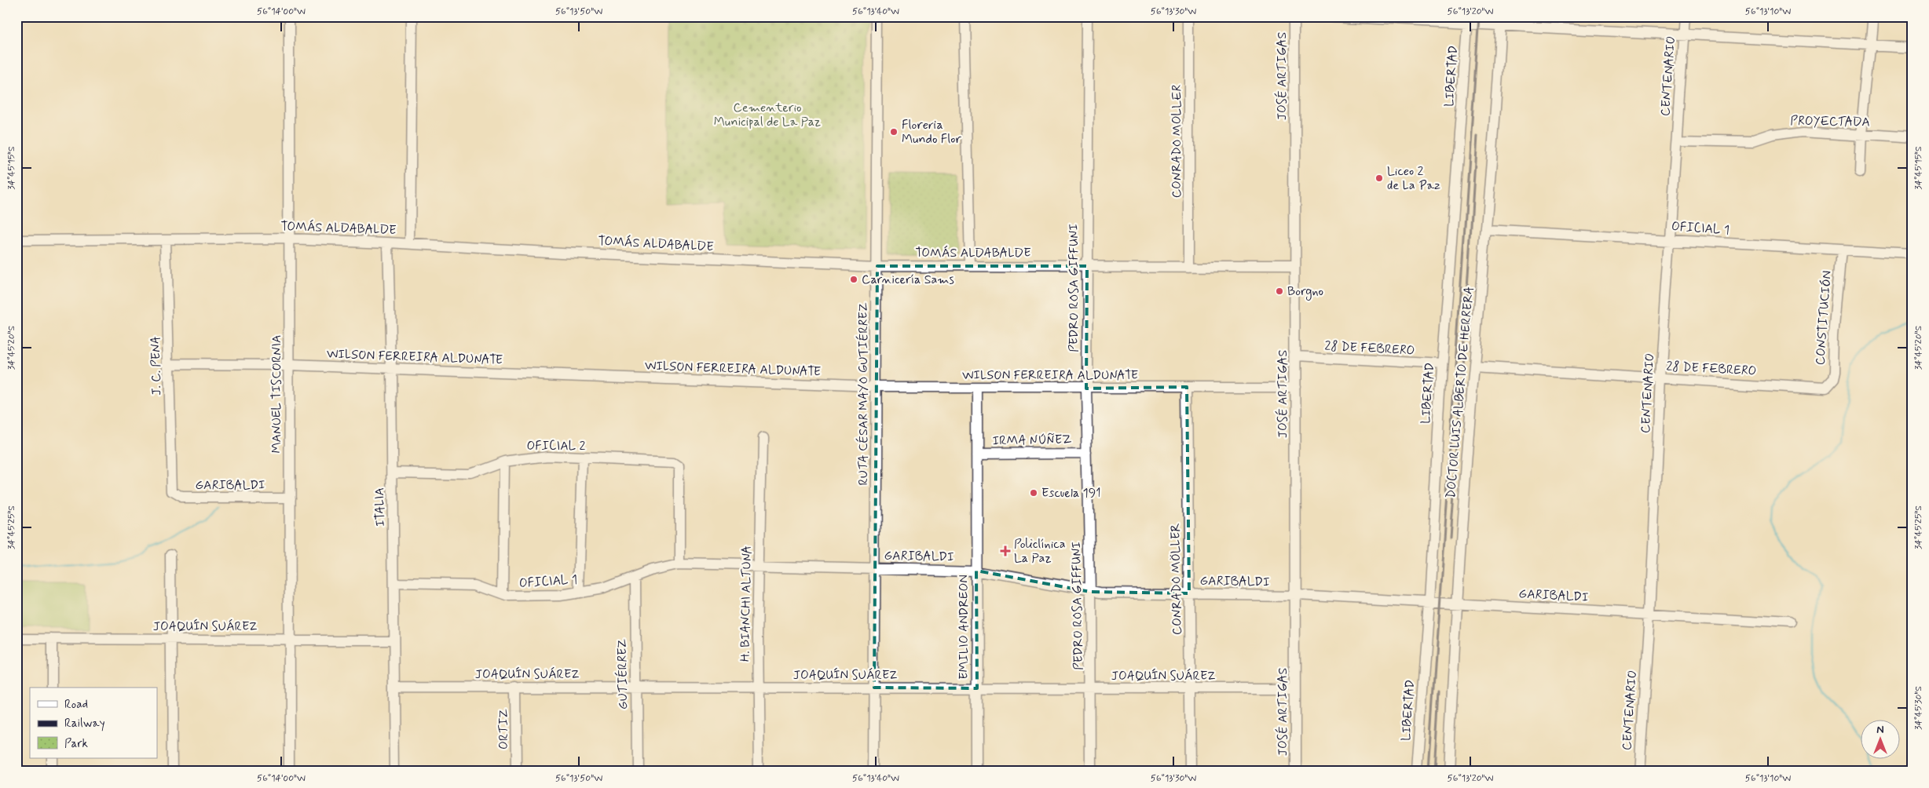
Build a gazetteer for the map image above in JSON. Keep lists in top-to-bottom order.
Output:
{
  "streets": {
    "street": [
      "JOSÉ ARTIGAS",
      "LIBERTAD",
      "CENTENARIO",
      "PROYECTADA",
      "CONRADO MOLLER",
      "TOMÁS ALDABALDE",
      "OFICIAL 1",
      "PEDRO ROSA GIFFUNI",
      "CONSTITUCIÓN",
      "28 DE FEBRERO",
      "WILSON FERREIRA ALDUNATE",
      "J. C. PENA",
      "DOCTOR LUIS ALBERTO DE HERRERA",
      "MANUEL TISCORNIA",
      "RUTA CÉSAR MAYO GUTIÉRREZ",
      "IRMA NÚÑEZ",
      "OFICIAL 2",
      "GARIBALDI",
      "ITALIA",
      "CONRADO MÖLLER",
      "H. BIANCHI ALTUNA",
      "JOAQUÍN SUÁREZ",
      "EMILIO ANDREON",
      "GUTIÉRREZ",
      "ORTIZ"
    ]
  },
  "crossings": [
    ["JOSÉ ARTIGAS", "TOMÁS ALDABALDE"],
    ["JOSÉ ARTIGAS", "28 DE FEBRERO"],
    ["JOSÉ ARTIGAS", "WILSON FERREIRA ALDUNATE"],
    ["JOSÉ ARTIGAS", "GARIBALDI"],
    ["JOSÉ ARTIGAS", "JOAQUÍN SUÁREZ"],
    ["LIBERTAD", "28 DE FEBRERO"],
    ["LIBERTAD", "GARIBALDI"],
    ["CENTENARIO", "PROYECTADA"],
    ["CENTENARIO", "OFICIAL 1"],
    ["CENTENARIO", "28 DE FEBRERO"],
    ["CENTENARIO", "GARIBALDI"],
    ["CONRADO MOLLER", "TOMÁS ALDABALDE"],
    ["TOMÁS ALDABALDE", "PEDRO ROSA GIFFUNI"],
    ["TOMÁS ALDABALDE", "J. C. PENA"],
    ["TOMÁS ALDABALDE", "MANUEL TISCORNIA"],
    ["TOMÁS ALDABALDE", "RUTA CÉSAR MAYO GUTIÉRREZ"],
    ["TOMÁS ALDABALDE", "ITALIA"],
    ["OFICIAL 1", "CONSTITUCIÓN"],
    ["OFICIAL 1", "DOCTOR LUIS ALBERTO DE HERRERA"],
    ["OFICIAL 1", "OFICIAL 2"],
    ["OFICIAL 1", "GARIBALDI"],
    ["OFICIAL 1", "ITALIA"],
    ["OFICIAL 1", "GUTIÉRREZ"],
    ["PEDRO ROSA GIFFUNI", "WILSON FERREIRA ALDUNATE"],
    ["PEDRO ROSA GIFFUNI", "IRMA NÚÑEZ"],
    ["PEDRO ROSA GIFFUNI", "GARIBALDI"],
    ["PEDRO ROSA GIFFUNI", "JOAQUÍN SUÁREZ"],
    ["CONSTITUCIÓN", "28 DE FEBRERO"],
    ["28 DE FEBRERO", "DOCTOR LUIS ALBERTO DE HERRERA"],
    ["WILSON FERREIRA ALDUNATE", "J. C. PENA"],
    ["WILSON FERREIRA ALDUNATE", "MANUEL TISCORNIA"],
    ["WILSON FERREIRA ALDUNATE", "RUTA CÉSAR MAYO GUTIÉRREZ"],
    ["WILSON FERREIRA ALDUNATE", "ITALIA"],
    ["WILSON FERREIRA ALDUNATE", "CONRADO MÖLLER"],
    ["WILSON FERREIRA ALDUNATE", "EMILIO ANDREON"],
    ["J. C. PENA", "GARIBALDI"],
    ["DOCTOR LUIS ALBERTO DE HERRERA", "GARIBALDI"],
    ["MANUEL TISCORNIA", "GARIBALDI"],
    ["MANUEL TISCORNIA", "JOAQUÍN SUÁREZ"],
    ["RUTA CÉSAR MAYO GUTIÉRREZ", "GARIBALDI"],
    ["RUTA CÉSAR MAYO GUTIÉRREZ", "JOAQUÍN SUÁREZ"],
    ["IRMA NÚÑEZ", "EMILIO ANDREON"],
    ["OFICIAL 2", "GARIBALDI"],
    ["OFICIAL 2", "ITALIA"],
    ["GARIBALDI", "CONRADO MÖLLER"],
    ["GARIBALDI", "H. BIANCHI ALTUNA"],
    ["GARIBALDI", "EMILIO ANDREON"],
    ["ITALIA", "JOAQUÍN SUÁREZ"],
    ["CONRADO MÖLLER", "JOAQUÍN SUÁREZ"],
    ["H. BIANCHI ALTUNA", "JOAQUÍN SUÁREZ"],
    ["JOAQUÍN SUÁREZ", "EMILIO ANDREON"],
    ["JOAQUÍN SUÁREZ", "GUTIÉRREZ"],
    ["JOAQUÍN SUÁREZ", "ORTIZ"]
  ],
  "parks": ["Cementerio Municipal de La Paz"],
  "places": {
    "other": [
      "Floreria Mundo Flor",
      "Liceo 2 de La Paz",
      "Carnicería Sams",
      "Borgno",
      "Escuela 191"
    ],
    "health": ["Policlínica La Paz"]
  },
  "legend": ["Road", "Railway", "Park"],
  "north": "top",
  "coordinates": [
    "56°14'00\"W",
    "56°13'50\"W",
    "56°13'40\"W",
    "56°13'30\"W",
    "56°13'20\"W",
    "56°13'10\"W",
    "34°45'15\"S",
    "34°45'20\"S",
    "34°45'25\"S",
    "34°45'30\"S"
  ]
}
